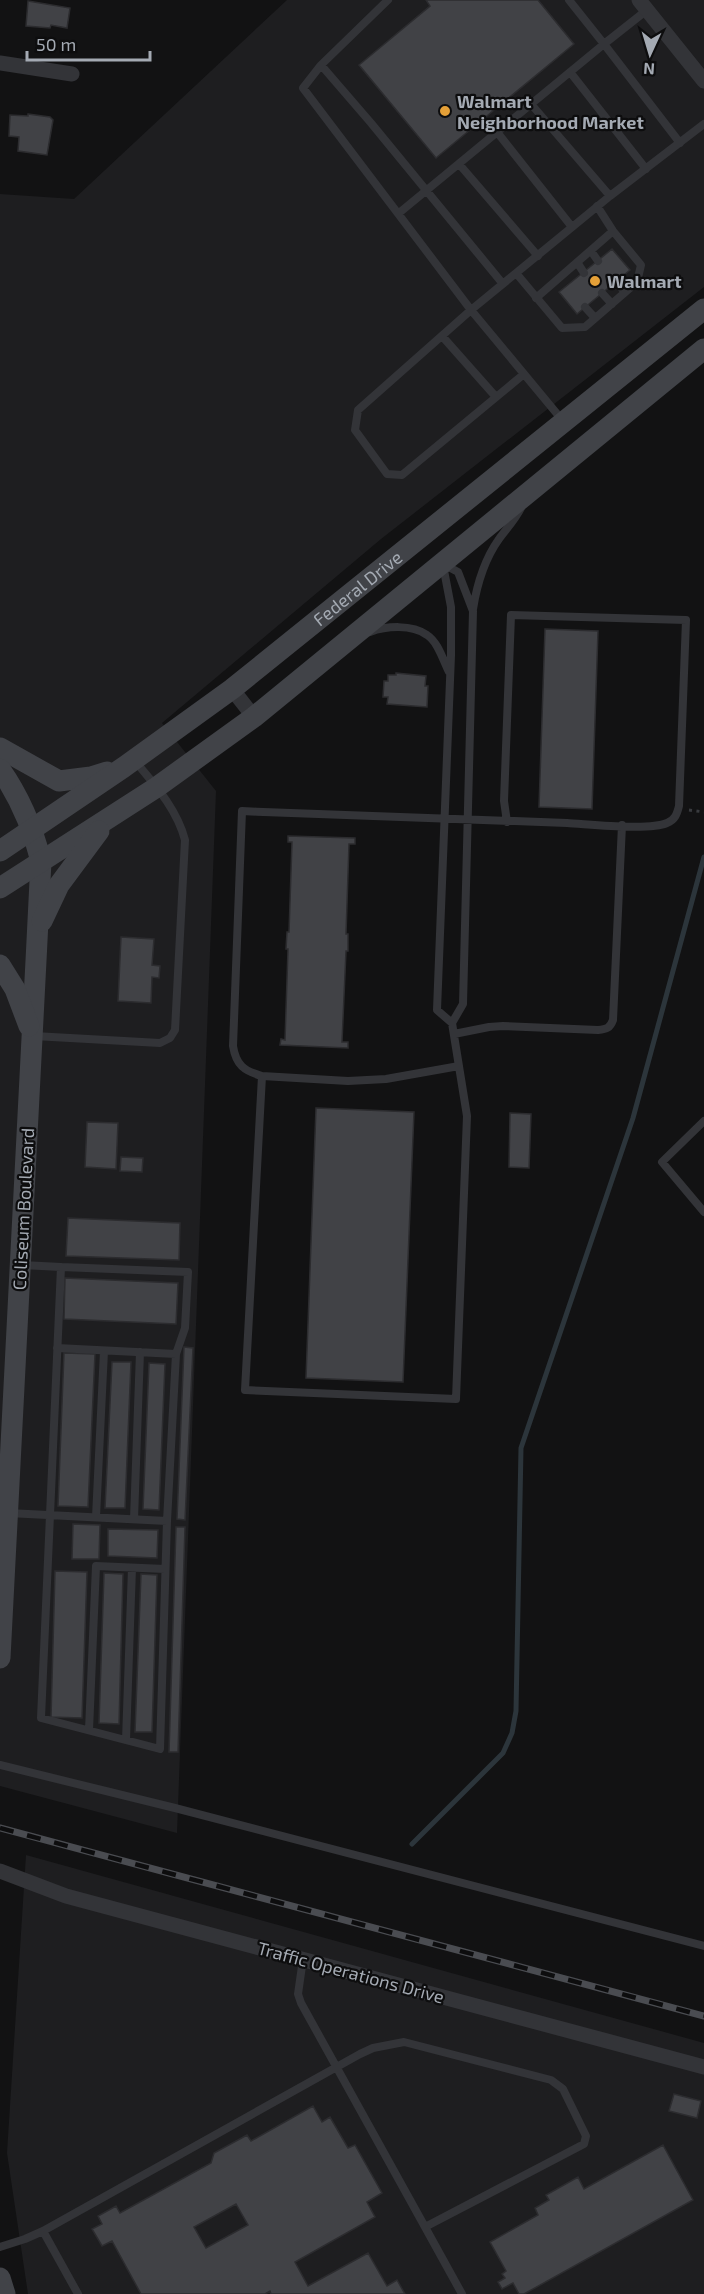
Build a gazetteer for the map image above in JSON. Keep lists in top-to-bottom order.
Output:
{
  "streets": {
    "main road": ["Federal Drive", "Coliseum Boulevard"],
    "street": ["Traffic Operations Drive"]
  },
  "crossings": [
    ["Federal Drive", "Coliseum Boulevard"]
  ],
  "places": ["Walmart Neighborhood Market", "Walmart"],
  "scale_bar": "50 m",
  "north": "bottom"
}
